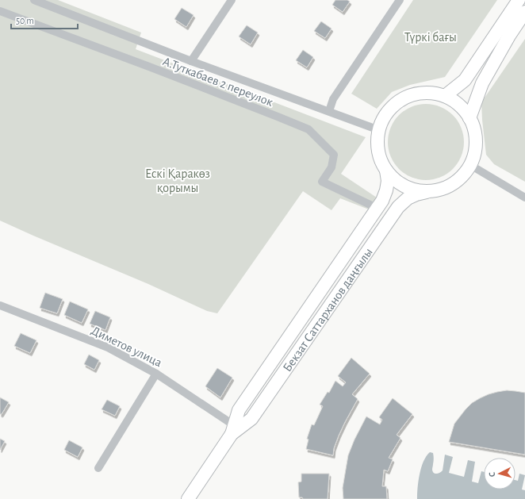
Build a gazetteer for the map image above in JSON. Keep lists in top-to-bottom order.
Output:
{
  "streets": {
    "main road": ["Бекзат Саттарханов даңғылы"],
    "street": ["А.Туткабаев 2 переулок", "Диметов улица"]
  },
  "crossings": [
    ["А.Туткабаев 2 переулок", "Бекзат Саттарханов даңғылы"],
    ["Бекзат Саттарханов даңғылы", "Диметов улица"]
  ],
  "parks": ["Түркі бағы", "Ескі Қаракөз қорымы"],
  "scale_bar": "50 m",
  "north": "left"
}
